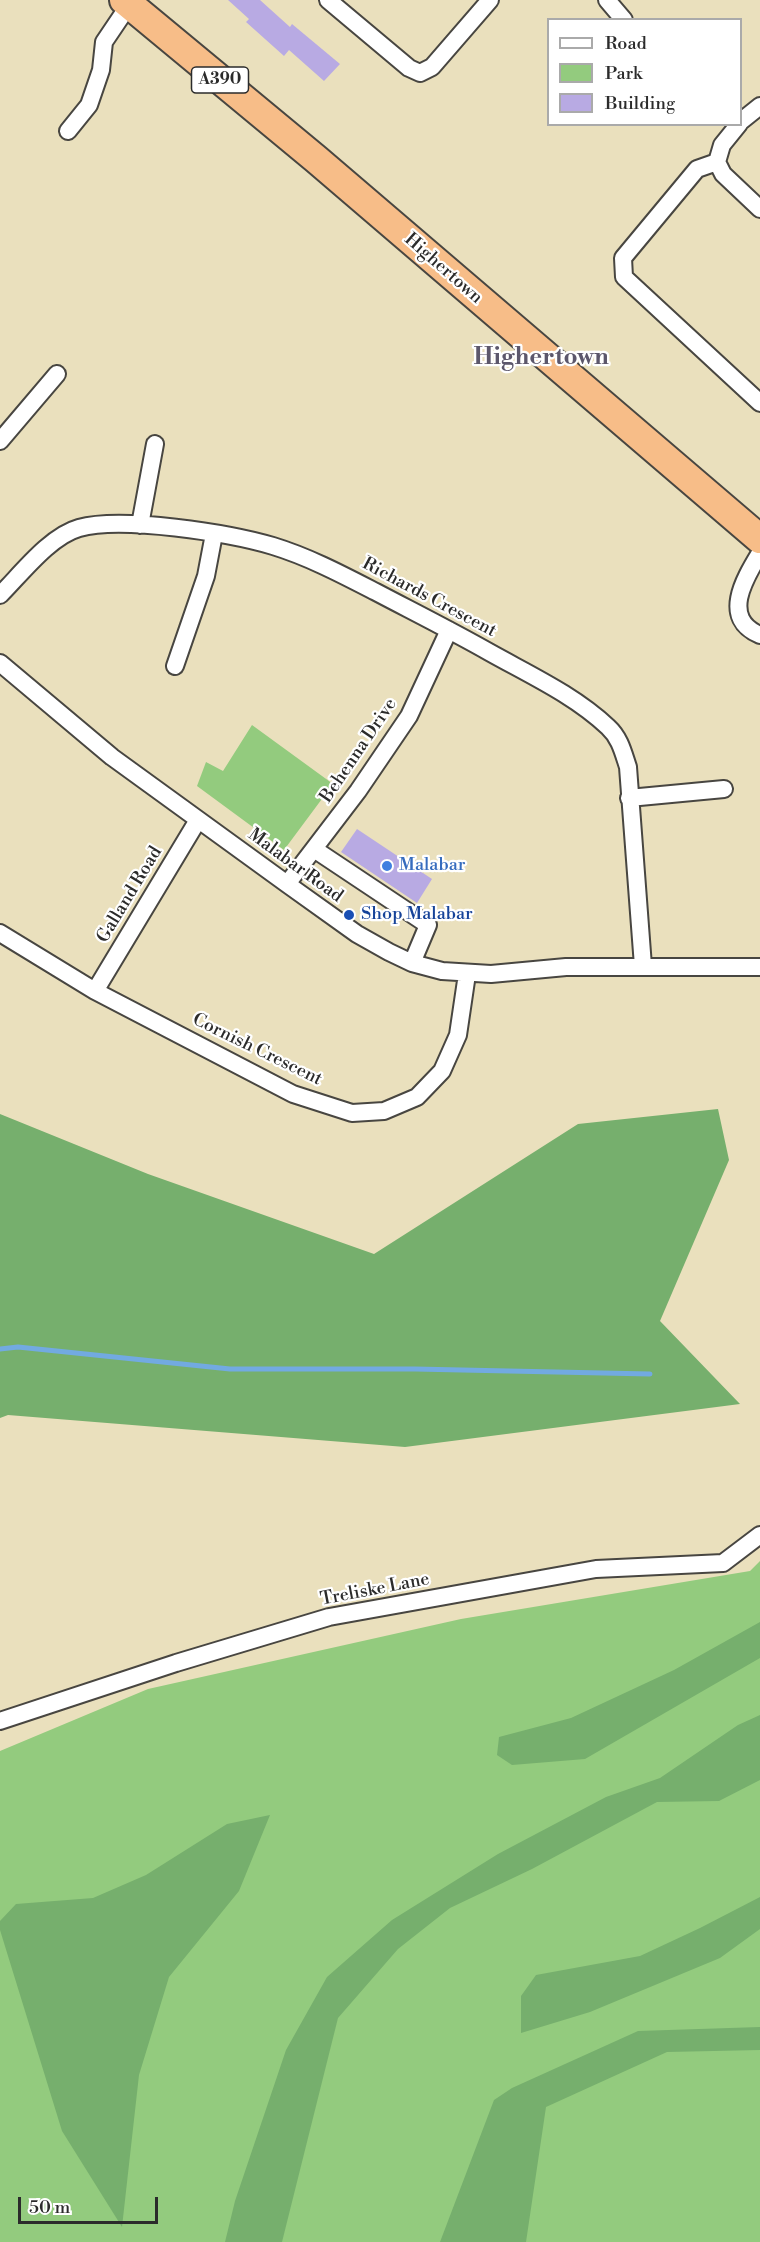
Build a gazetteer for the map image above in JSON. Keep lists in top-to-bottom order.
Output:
{
  "streets": {
    "highway": ["A390", "Highertown"],
    "street": [
      "Richards Crescent",
      "Behenna Drive",
      "Malabar Road",
      "Galland Road",
      "Cornish Crescent",
      "Treliske Lane"
    ]
  },
  "crossings": [
    ["Richards Crescent", "Behenna Drive"],
    ["Richards Crescent", "Malabar Road"],
    ["Behenna Drive", "Malabar Road"],
    ["Malabar Road", "Galland Road"],
    ["Malabar Road", "Cornish Crescent"],
    ["Galland Road", "Cornish Crescent"]
  ],
  "districts": ["Highertown"],
  "places": ["Malabar", "Shop Malabar"],
  "legend": ["Road", "Park", "Building"],
  "scale_bar": "50 m"
}
